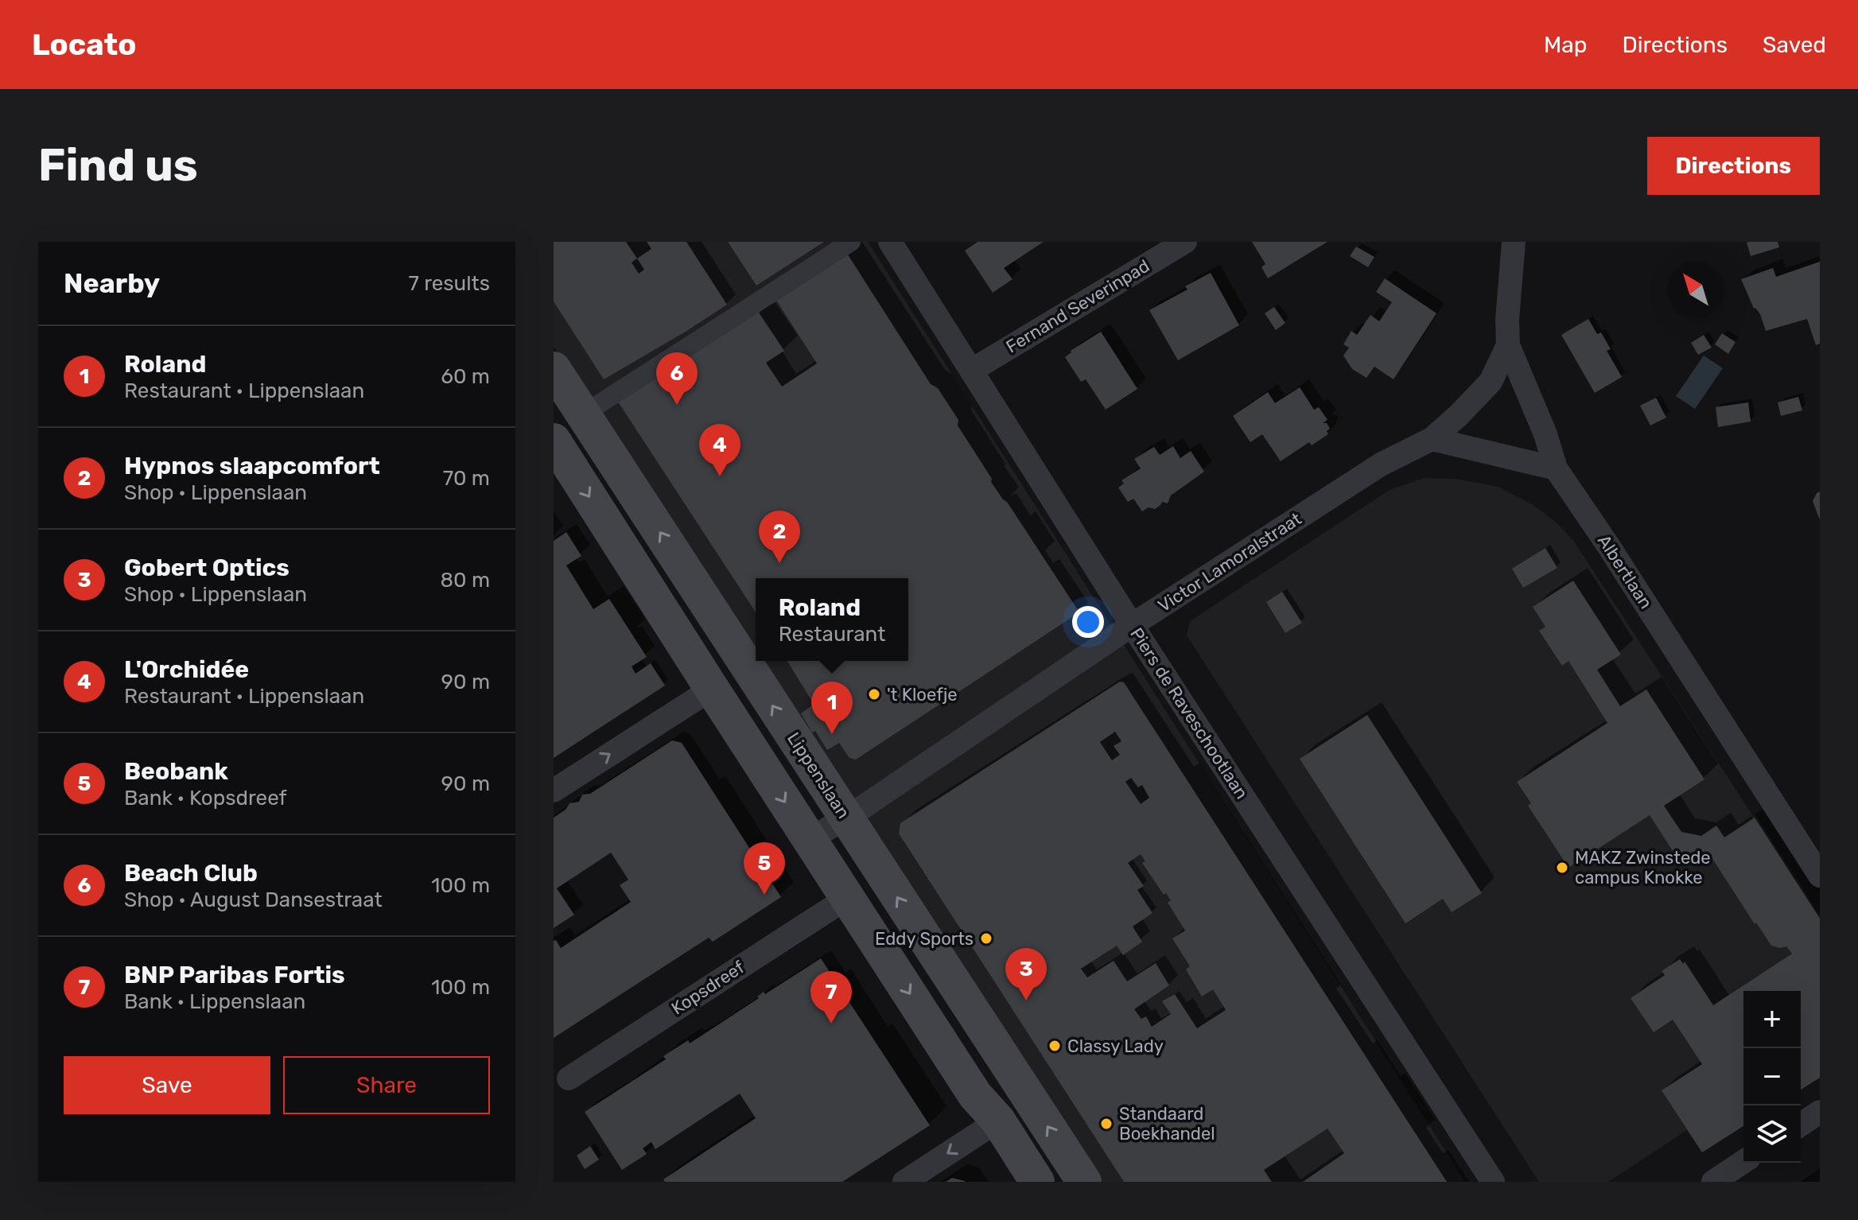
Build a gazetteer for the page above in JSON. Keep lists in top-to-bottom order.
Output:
{
  "streets": {
    "main road": ["Lippenslaan"],
    "street": [
      "Fernand Severinpad",
      "Victor Lamoralstraat",
      "Albertlaan",
      "Piers de Raveschootlaan",
      "Kopsdreef"
    ]
  },
  "crossings": [
    ["Fernand Severinpad", "Piers de Raveschootlaan"],
    ["Victor Lamoralstraat", "Albertlaan"],
    ["Victor Lamoralstraat", "Piers de Raveschootlaan"],
    ["Victor Lamoralstraat", "Lippenslaan"]
  ],
  "places": [
    "'t Kloefje",
    "MAKZ Zwinstede campus Knokke",
    "Eddy Sports",
    "Classy Lady",
    "Standaard Boekhandel"
  ],
  "north": "top left",
  "page": {
    "header": "Locato",
    "nav": ["Map", "Directions", "Saved"],
    "buttons": [
      "Directions",
      ["Save", "Share"]
    ],
    "title": "Find us",
    "heading": ["Nearby", "7 results"],
    "list": [
      {
        "mark": "1",
        "name": "Roland",
        "note": "Restaurant · Lippenslaan",
        "value": "60 m"
      },
      {
        "mark": "2",
        "name": "Hypnos slaapcomfort",
        "note": "Shop · Lippenslaan",
        "value": "70 m"
      },
      {
        "mark": "3",
        "name": "Gobert Optics",
        "note": "Shop · Lippenslaan",
        "value": "80 m"
      },
      {
        "mark": "4",
        "name": "L'Orchidée",
        "note": "Restaurant · Lippenslaan",
        "value": "90 m"
      },
      {
        "mark": "5",
        "name": "Beobank",
        "note": "Bank · Kopsdreef",
        "value": "90 m"
      },
      {
        "mark": "6",
        "name": "Beach Club",
        "note": "Shop · August Dansestraat",
        "value": "100 m"
      },
      {
        "mark": "7",
        "name": "BNP Paribas Fortis",
        "note": "Bank · Lippenslaan",
        "value": "100 m"
      }
    ],
    "pins": [
      "6",
      "4",
      "2",
      "1",
      "5",
      "3",
      "7"
    ],
    "popup": ["Roland", "Restaurant"],
    "map_buttons": ["+", "−"]
  }
}
